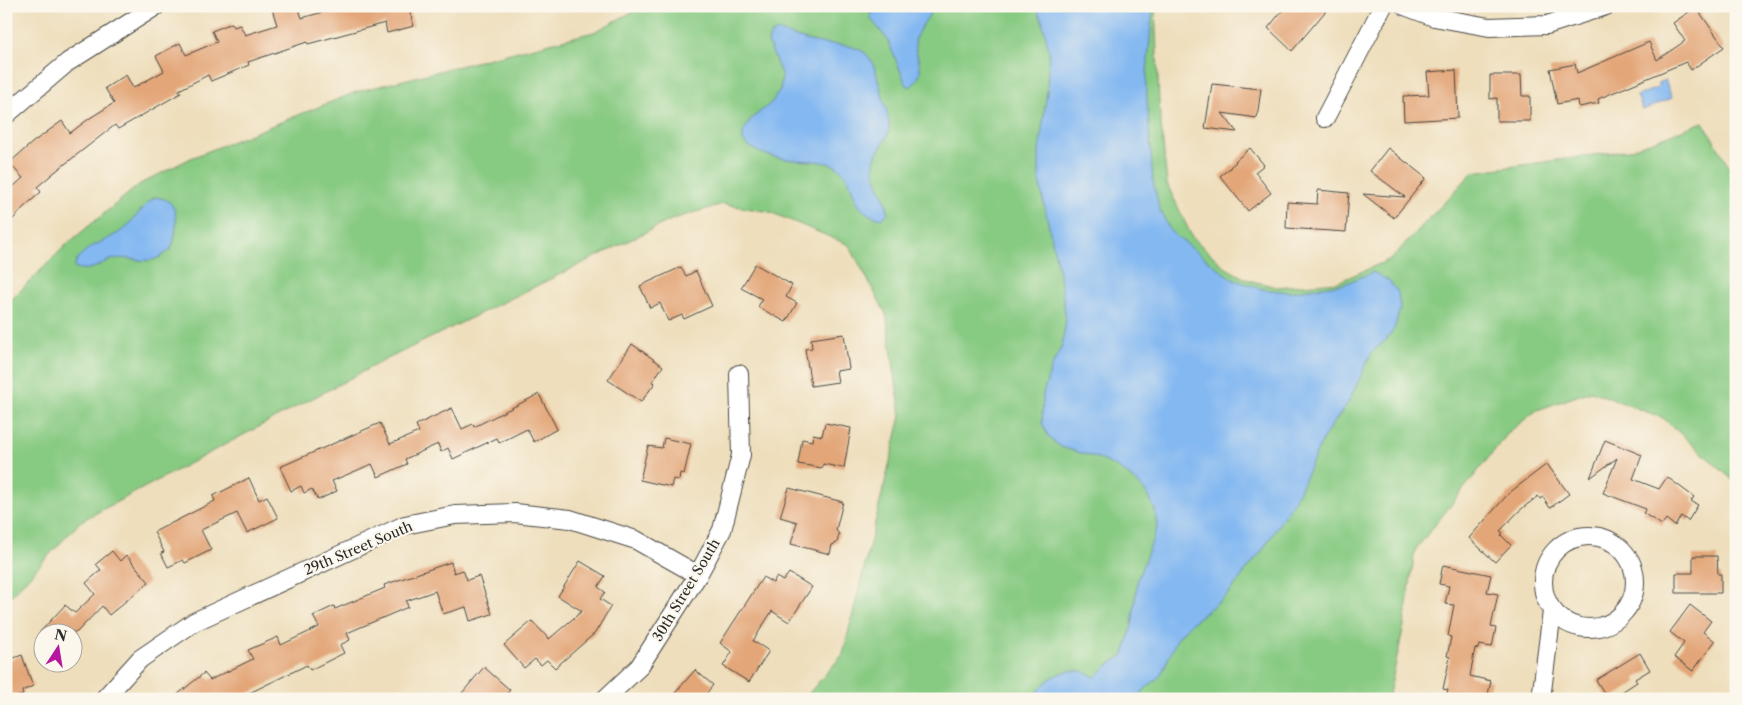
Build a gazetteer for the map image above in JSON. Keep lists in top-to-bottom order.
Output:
{
  "streets": {
    "street": ["29th Street South", "30th Street South"]
  },
  "crossings": [
    ["29th Street South", "30th Street South"]
  ],
  "north": "top"
}
